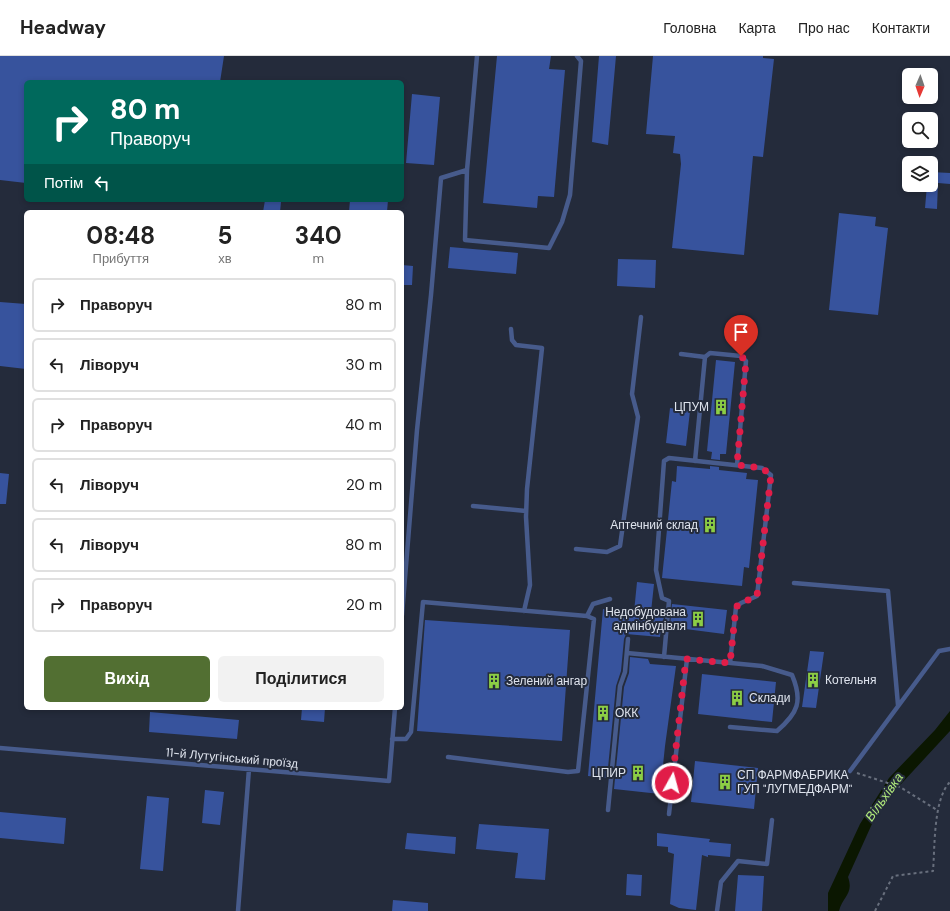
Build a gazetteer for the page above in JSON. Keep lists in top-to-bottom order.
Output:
{
  "streets": {
    "lane": ["11-й Лутугінський проїзд"]
  },
  "water": ["Вільхівка"],
  "places": {
    "building": [
      "ЦПУМ",
      "Аптечний склад",
      "Недобудована адмінбудівля",
      "Котельня",
      "Зелений ангар",
      "Склади",
      "ОКК",
      "ЦПИР",
      "СП ФАРМФАБРИКА ГУП \"ЛУГМЕДФАРМ\""
    ]
  },
  "north": "bottom",
  "page": {
    "header": "Headway",
    "nav": [
      "Головна",
      "Карта",
      "Про нас",
      "Контакти"
    ],
    "turn": ["80 m", "Праворуч"],
    "then": "Потім",
    "eta": [
      "08:48",
      "Прибуття",
      "5",
      "хв",
      "340",
      "m"
    ],
    "list": [
      {
        "name": "Праворуч",
        "value": "80 m"
      },
      {
        "name": "Ліворуч",
        "value": "30 m"
      },
      {
        "name": "Праворуч",
        "value": "40 m"
      },
      {
        "name": "Ліворуч",
        "value": "20 m"
      },
      {
        "name": "Ліворуч",
        "value": "80 m"
      },
      {
        "name": "Праворуч",
        "value": "20 m"
      }
    ],
    "buttons": ["Вихід", "Поділитися"]
  }
}
